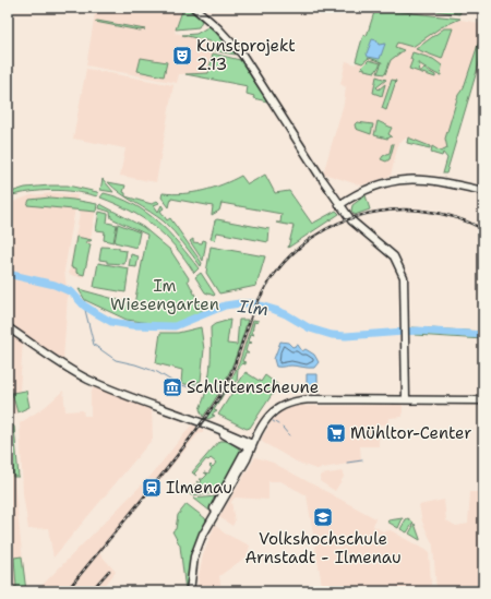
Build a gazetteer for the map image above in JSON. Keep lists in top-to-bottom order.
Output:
{
  "water": ["Ilm"],
  "parks": ["Im Wiesengarten"],
  "places": {
    "theatre": ["Kunstprojekt 2.13"],
    "museum": ["Schlittenscheune"],
    "supermarket": ["Mühltor-Center"],
    "station": ["Ilmenau"],
    "school or university": ["Volkshochschule Arnstadt - Ilmenau"]
  }
}
